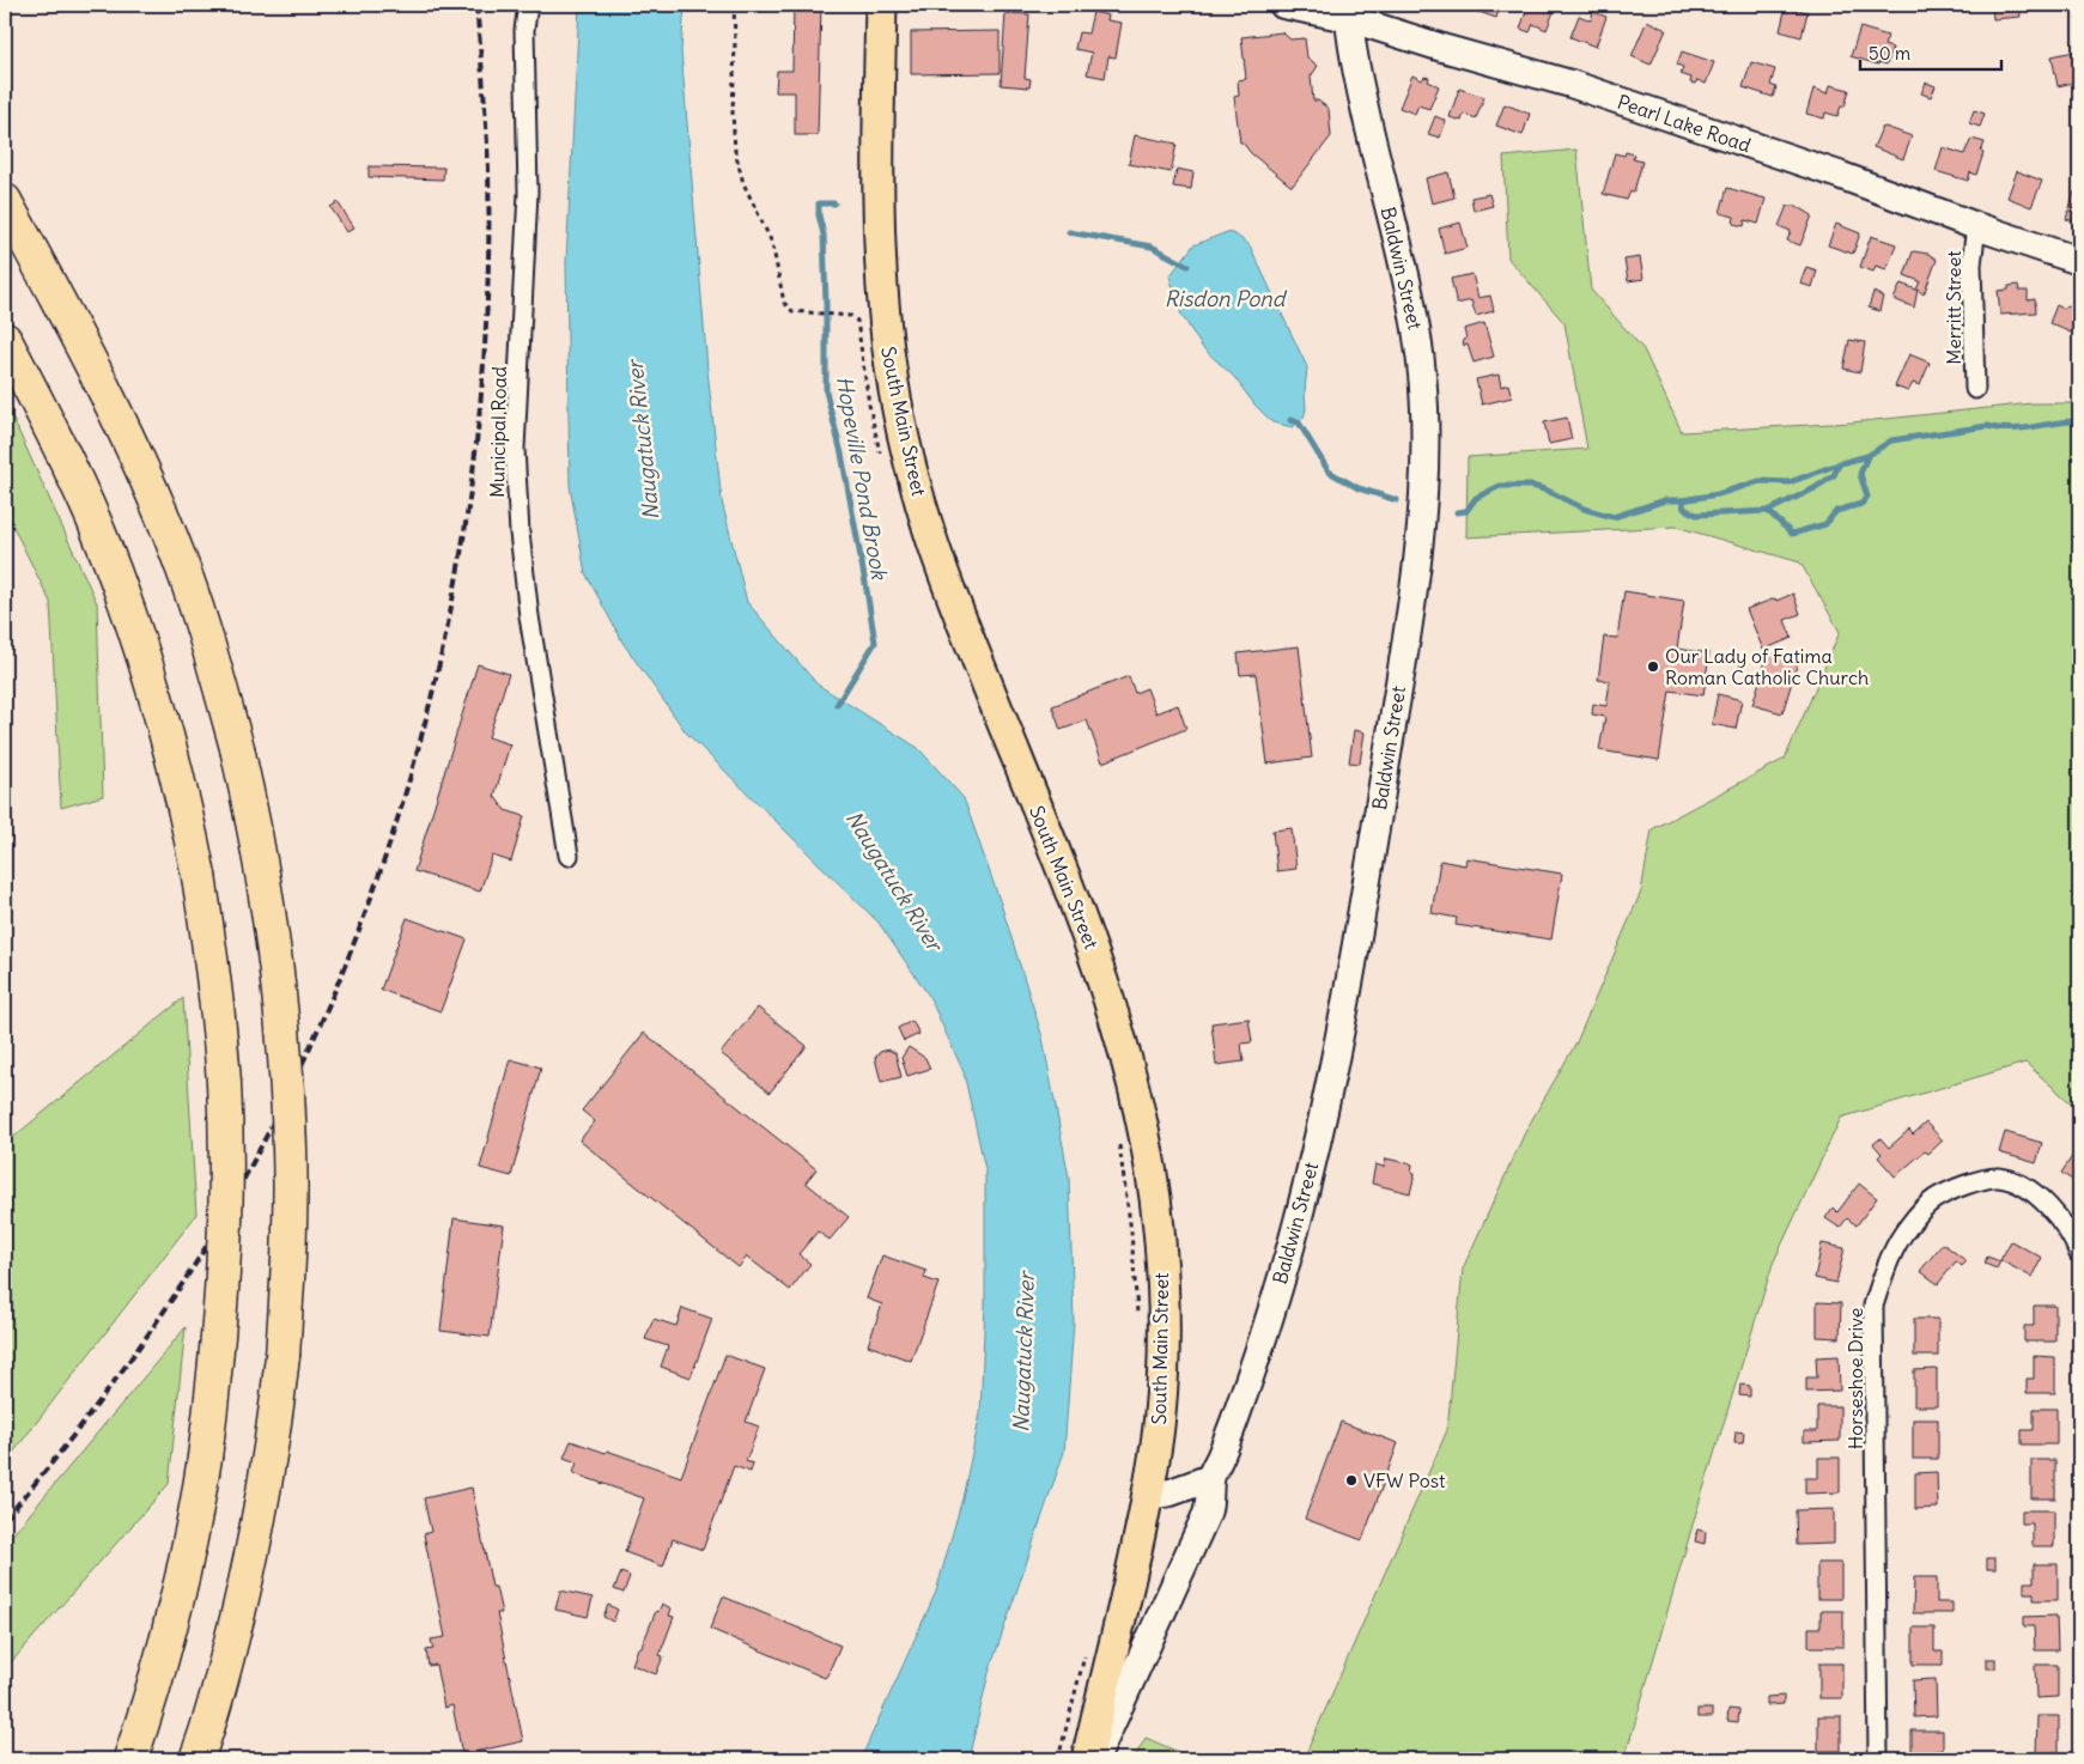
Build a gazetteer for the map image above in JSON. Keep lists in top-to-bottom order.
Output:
{
  "streets": {
    "main road": ["Pearl Lake Road", "Baldwin Street", "South Main Street"],
    "street": ["Merritt Street", "Municipal Road", "Horseshoe Drive"]
  },
  "crossings": [
    ["Pearl Lake Road", "Baldwin Street"],
    ["Pearl Lake Road", "Merritt Street"]
  ],
  "water": ["Risdon Pond", "Naugatuck River", "Hopeville Pond Brook"],
  "places": ["Our Lady of Fatima Roman Catholic Church", "VFW Post"],
  "scale_bar": "50 m"
}
